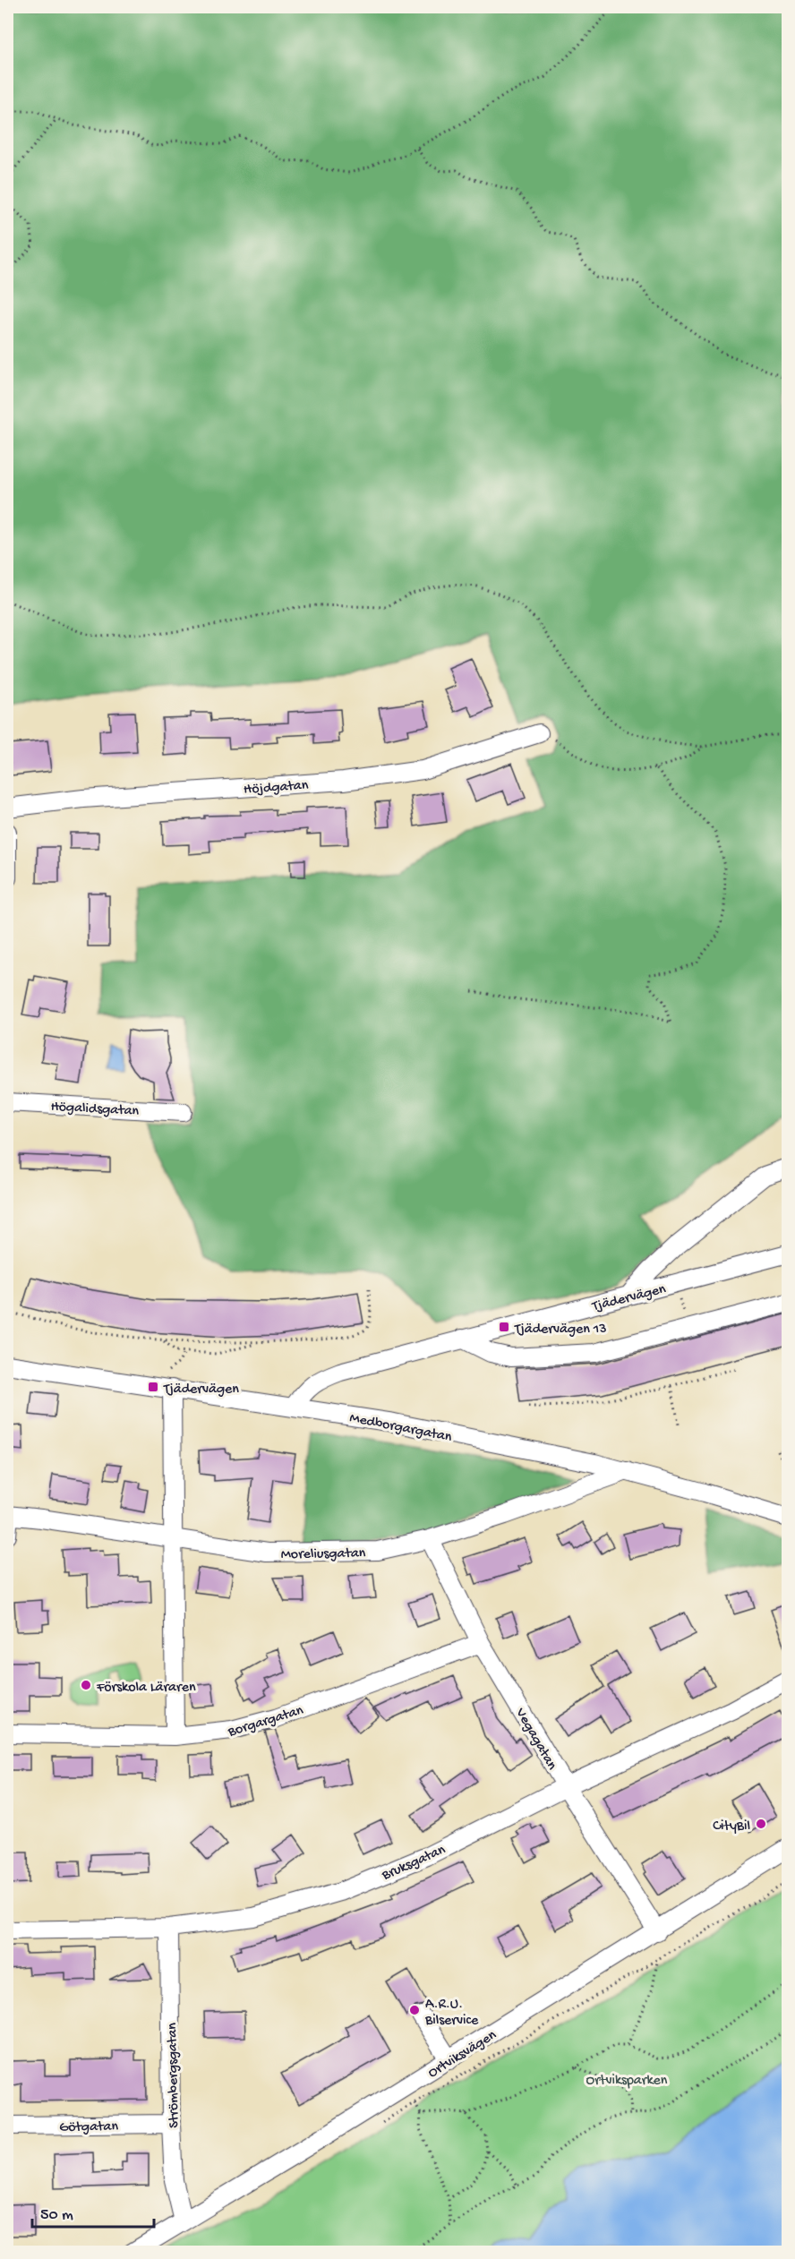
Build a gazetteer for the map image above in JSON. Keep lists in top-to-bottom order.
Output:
{
  "streets": {
    "street": [
      "Höjdgatan",
      "Högalidsgatan",
      "Tjädervägen",
      "Medborgargatan",
      "Moreliusgatan",
      "Borgargatan",
      "Vegagatan",
      "Bruksgatan",
      "Ortviksvägen",
      "Strömbergsgatan",
      "Götgatan"
    ]
  },
  "crossings": [
    ["Tjädervägen", "Medborgargatan"],
    ["Medborgargatan", "Moreliusgatan"],
    ["Moreliusgatan", "Vegagatan"],
    ["Borgargatan", "Vegagatan"],
    ["Vegagatan", "Bruksgatan"],
    ["Vegagatan", "Ortviksvägen"],
    ["Bruksgatan", "Strömbergsgatan"],
    ["Ortviksvägen", "Strömbergsgatan"],
    ["Strömbergsgatan", "Götgatan"]
  ],
  "parks": ["Ortviksparken"],
  "places": {
    "transit": ["Tjädervägen 13", "Tjädervägen"],
    "other": ["Förskola Läraren", "CityBil", "A.R.U. Bilservice"]
  },
  "scale_bar": "50 m"
}
